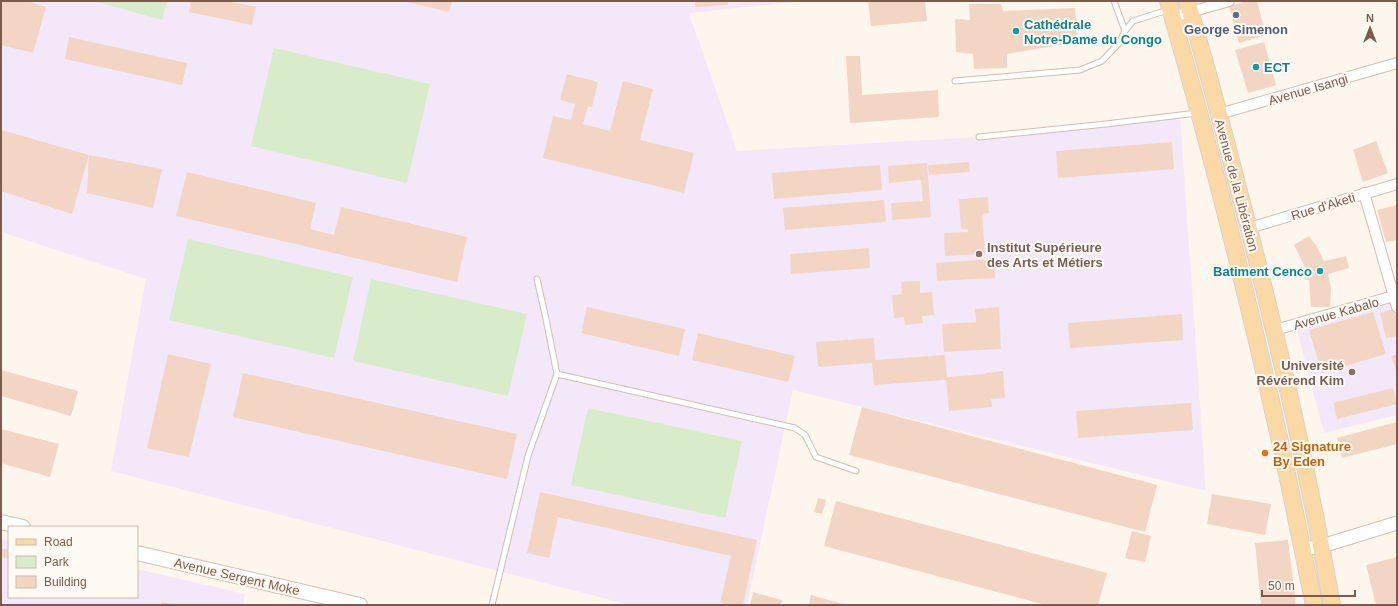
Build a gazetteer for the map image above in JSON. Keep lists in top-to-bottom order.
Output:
{
  "streets": {
    "main road": ["Avenue de la Libération", "Avenue Sergent Moke"],
    "street": ["Avenue Isangi", "Rue d'Aketi", "Avenue Kabalo"]
  },
  "crossings": [
    ["Avenue Isangi", "Avenue de la Libération"],
    ["Avenue de la Libération", "Rue d'Aketi"],
    ["Avenue de la Libération", "Avenue Kabalo"]
  ],
  "places": [
    "George Simenon",
    "Cathédrale Notre-Dame du Congo",
    "ECT",
    "Institut Supérieure des Arts et Métiers",
    "Batiment Cenco",
    "Université Révérend Kim",
    "24 Signature By Eden"
  ],
  "legend": ["Road", "Park", "Building"],
  "scale_bar": "50 m",
  "north": "top"
}
